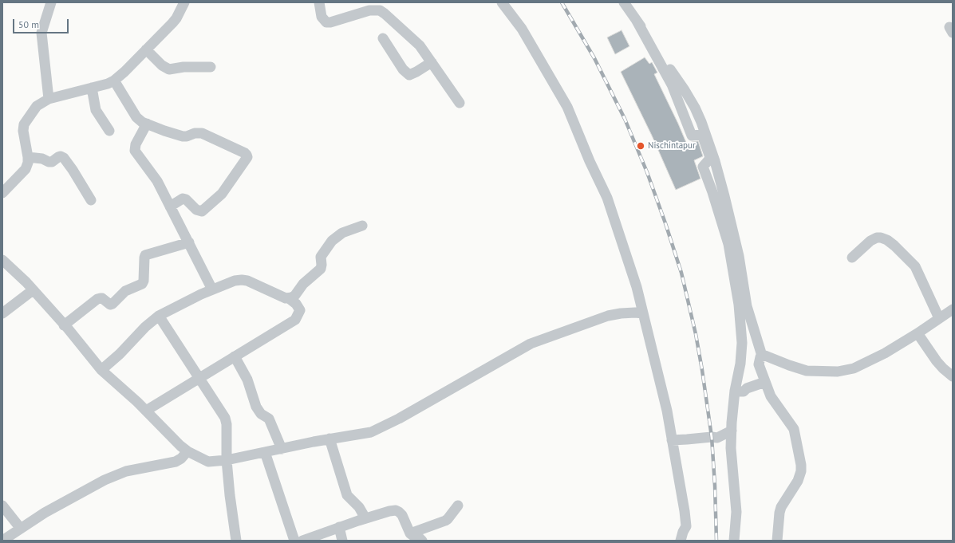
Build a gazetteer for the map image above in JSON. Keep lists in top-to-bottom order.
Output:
{
  "places": ["Nischintapur"],
  "scale_bar": "50 m"
}
